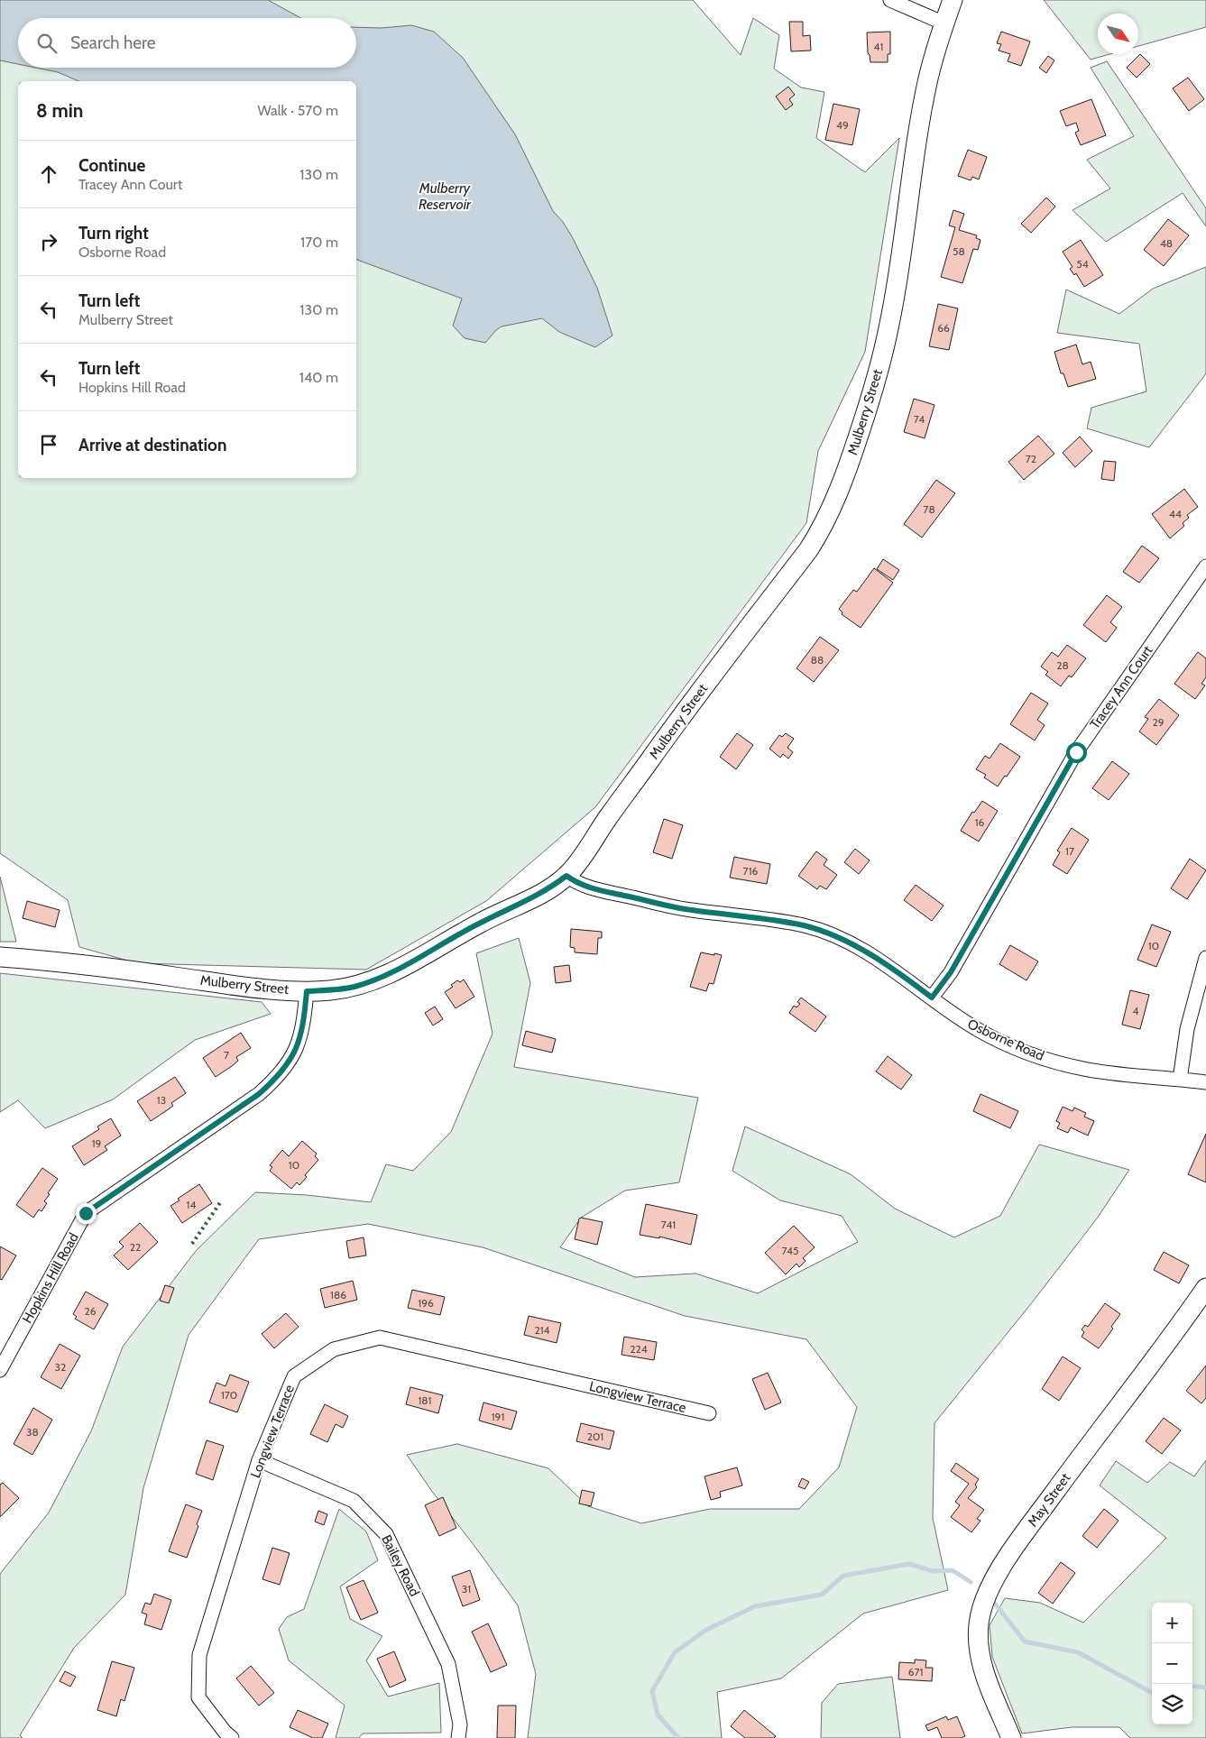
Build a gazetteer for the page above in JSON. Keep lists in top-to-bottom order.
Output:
{
  "streets": {
    "street": [
      "Mulberry Street",
      "Tracey Ann Court",
      "Osborne Road",
      "Hopkins Hill Road",
      "Longview Terrace",
      "May Street",
      "Bailey Road"
    ]
  },
  "crossings": [
    ["Mulberry Street", "Osborne Road"],
    ["Mulberry Street", "Hopkins Hill Road"],
    ["Tracey Ann Court", "Osborne Road"],
    ["Longview Terrace", "Bailey Road"]
  ],
  "water": ["Mulberry Reservoir"],
  "house_numbers": [
    "41",
    "49",
    "48",
    "58",
    "54",
    "66",
    "74",
    "72",
    "78",
    "44",
    "88",
    "28",
    "29",
    "16",
    "17",
    "716",
    "10",
    "4",
    "7",
    "13",
    "19",
    "10",
    "14",
    "741",
    "22",
    "745",
    "186",
    "196",
    "26",
    "214",
    "224",
    "32",
    "170",
    "181",
    "191",
    "38",
    "201",
    "31",
    "671"
  ],
  "north": "bottom right",
  "page": {
    "search": "Search here",
    "heading": ["8 min", "Walk · 570 m"],
    "list": [
      ["Continue", "Tracey Ann Court", "130 m"],
      ["Turn right", "Osborne Road", "170 m"],
      ["Turn left", "Mulberry Street", "130 m"],
      ["Turn left", "Hopkins Hill Road", "140 m"],
      "Arrive at destination"
    ],
    "map_buttons": ["+", "−"]
  }
}
